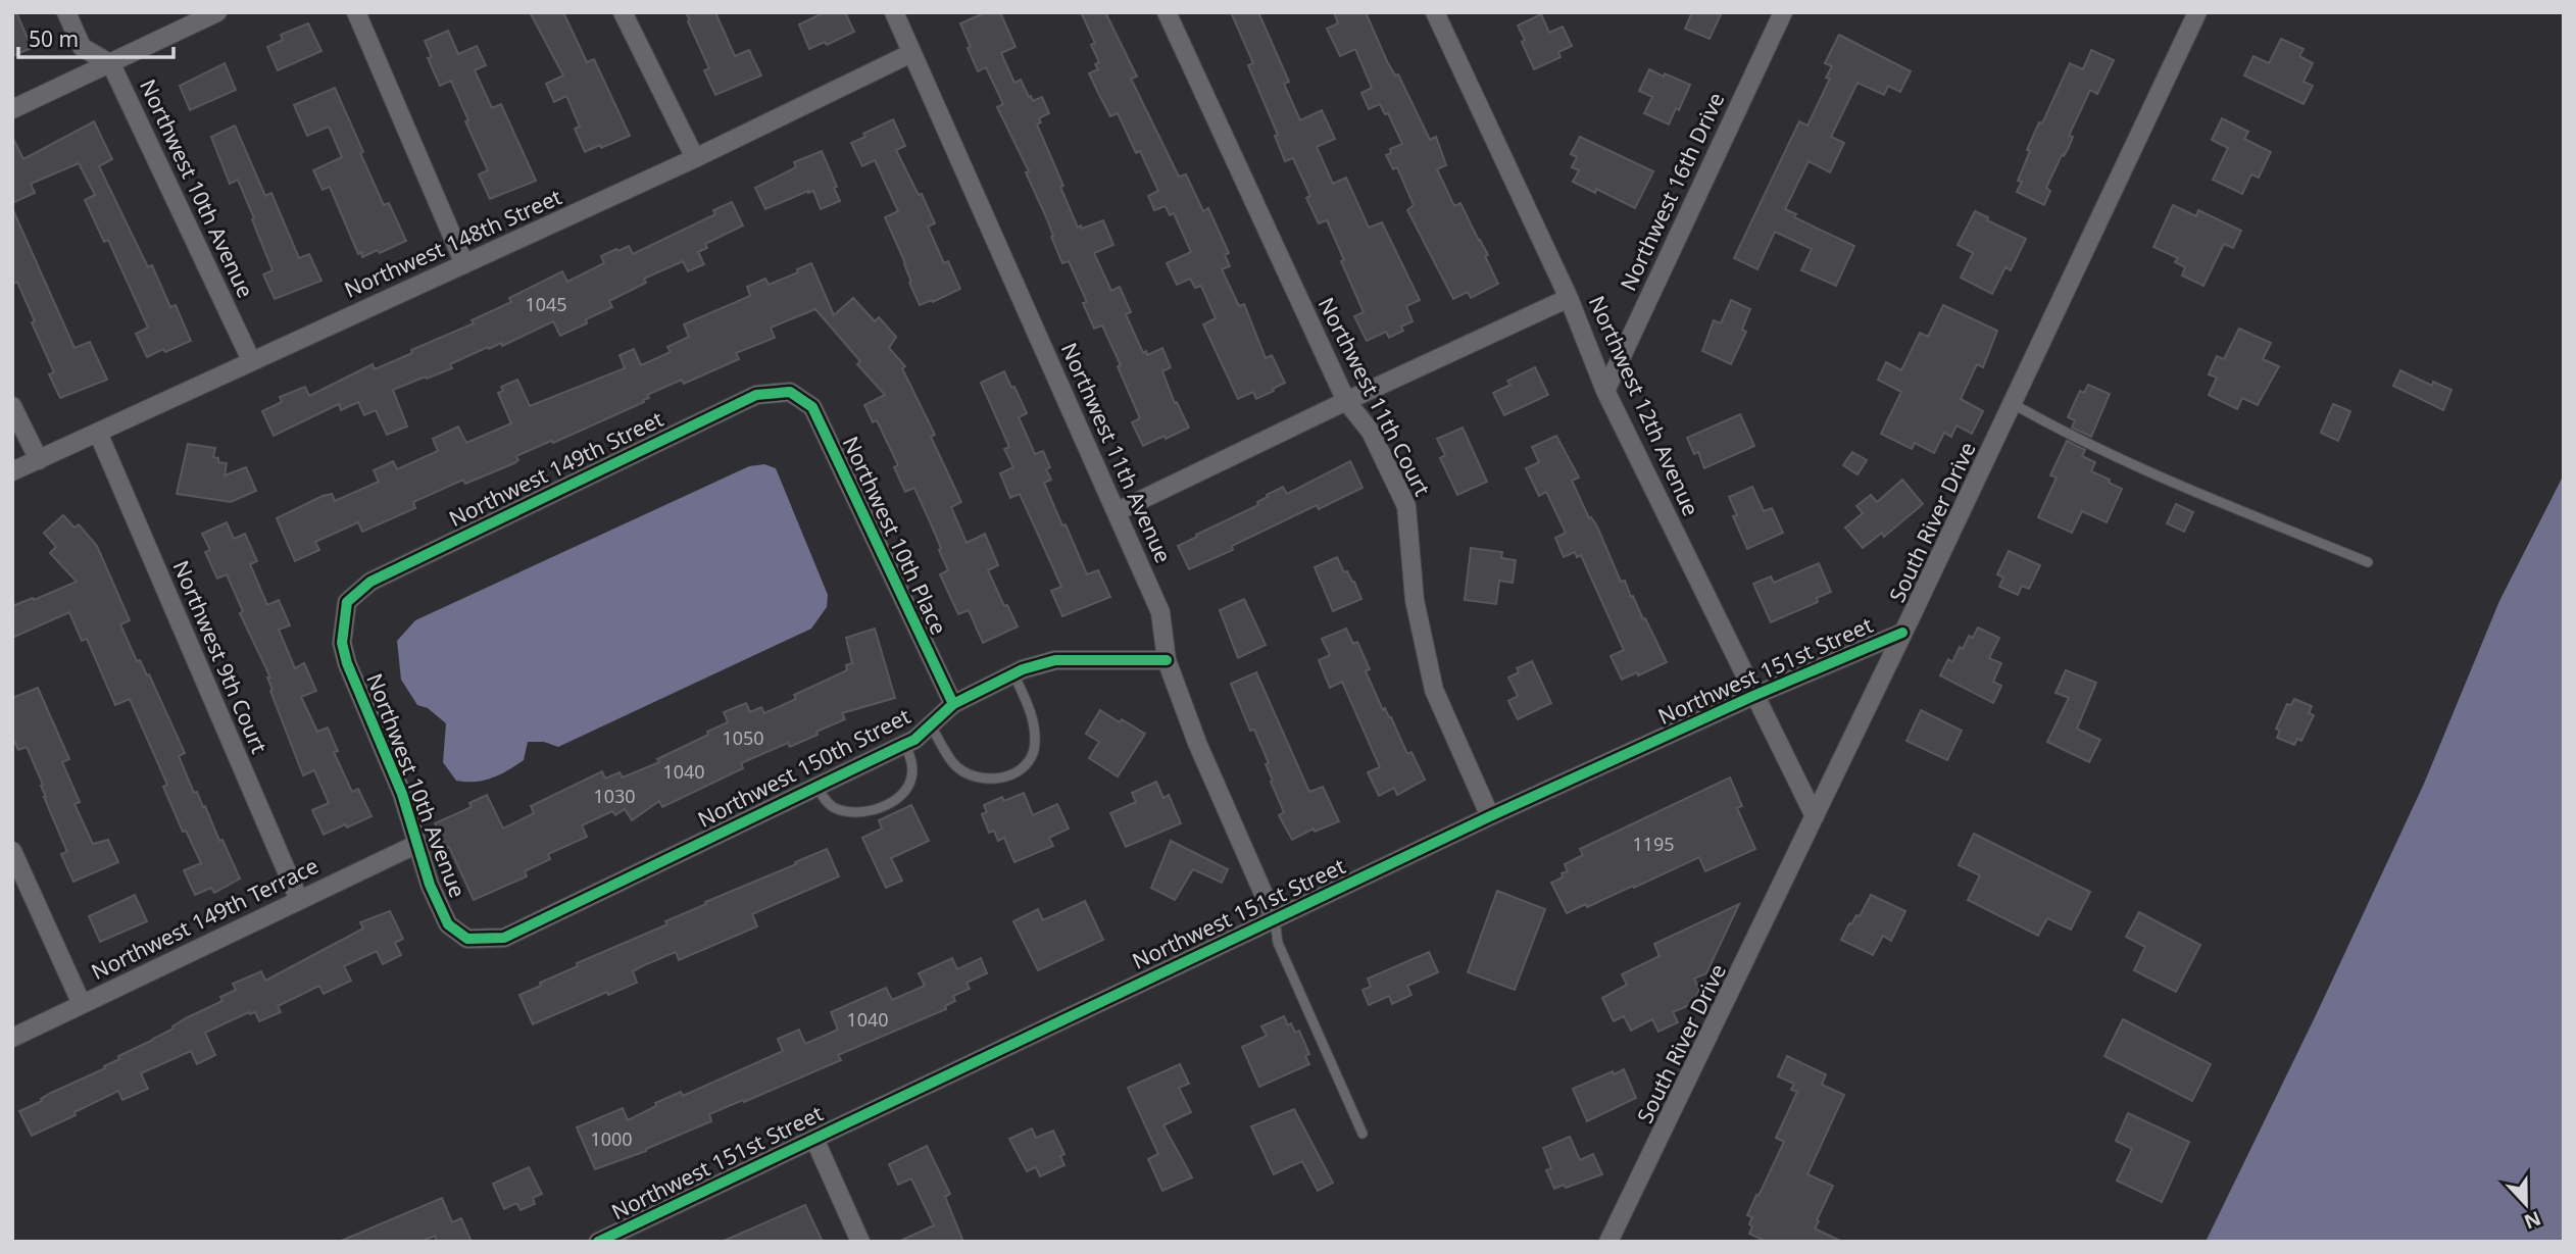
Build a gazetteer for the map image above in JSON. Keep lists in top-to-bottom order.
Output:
{
  "streets": {
    "street": [
      "Northwest 10th Avenue",
      "Northwest 16th Drive",
      "Northwest 148th Street",
      "Northwest 11th Court",
      "Northwest 12th Avenue",
      "Northwest 11th Avenue",
      "Northwest 149th Street",
      "South River Drive",
      "Northwest 10th Place",
      "Northwest 9th Court",
      "Northwest 151st Street",
      "Northwest 150th Street",
      "Northwest 149th Terrace"
    ]
  },
  "crossings": [
    ["Northwest 10th Avenue", "Northwest 148th Street"],
    ["Northwest 10th Avenue", "Northwest 149th Street"],
    ["Northwest 10th Avenue", "Northwest 150th Street"],
    ["Northwest 10th Avenue", "Northwest 149th Terrace"],
    ["Northwest 16th Drive", "Northwest 12th Avenue"],
    ["Northwest 148th Street", "Northwest 11th Avenue"],
    ["Northwest 148th Street", "Northwest 9th Court"],
    ["Northwest 11th Court", "Northwest 151st Street"],
    ["Northwest 12th Avenue", "South River Drive"],
    ["Northwest 12th Avenue", "Northwest 151st Street"],
    ["Northwest 11th Avenue", "Northwest 151st Street"],
    ["Northwest 11th Avenue", "Northwest 150th Street"],
    ["Northwest 149th Street", "Northwest 10th Place"],
    ["South River Drive", "Northwest 151st Street"],
    ["Northwest 10th Place", "Northwest 150th Street"],
    ["Northwest 9th Court", "Northwest 149th Terrace"]
  ],
  "house_numbers": [
    "1045",
    "1050",
    "1040",
    "1030",
    "1195",
    "1040",
    "1000"
  ],
  "scale_bar": "50 m",
  "north": "bottom"
}
